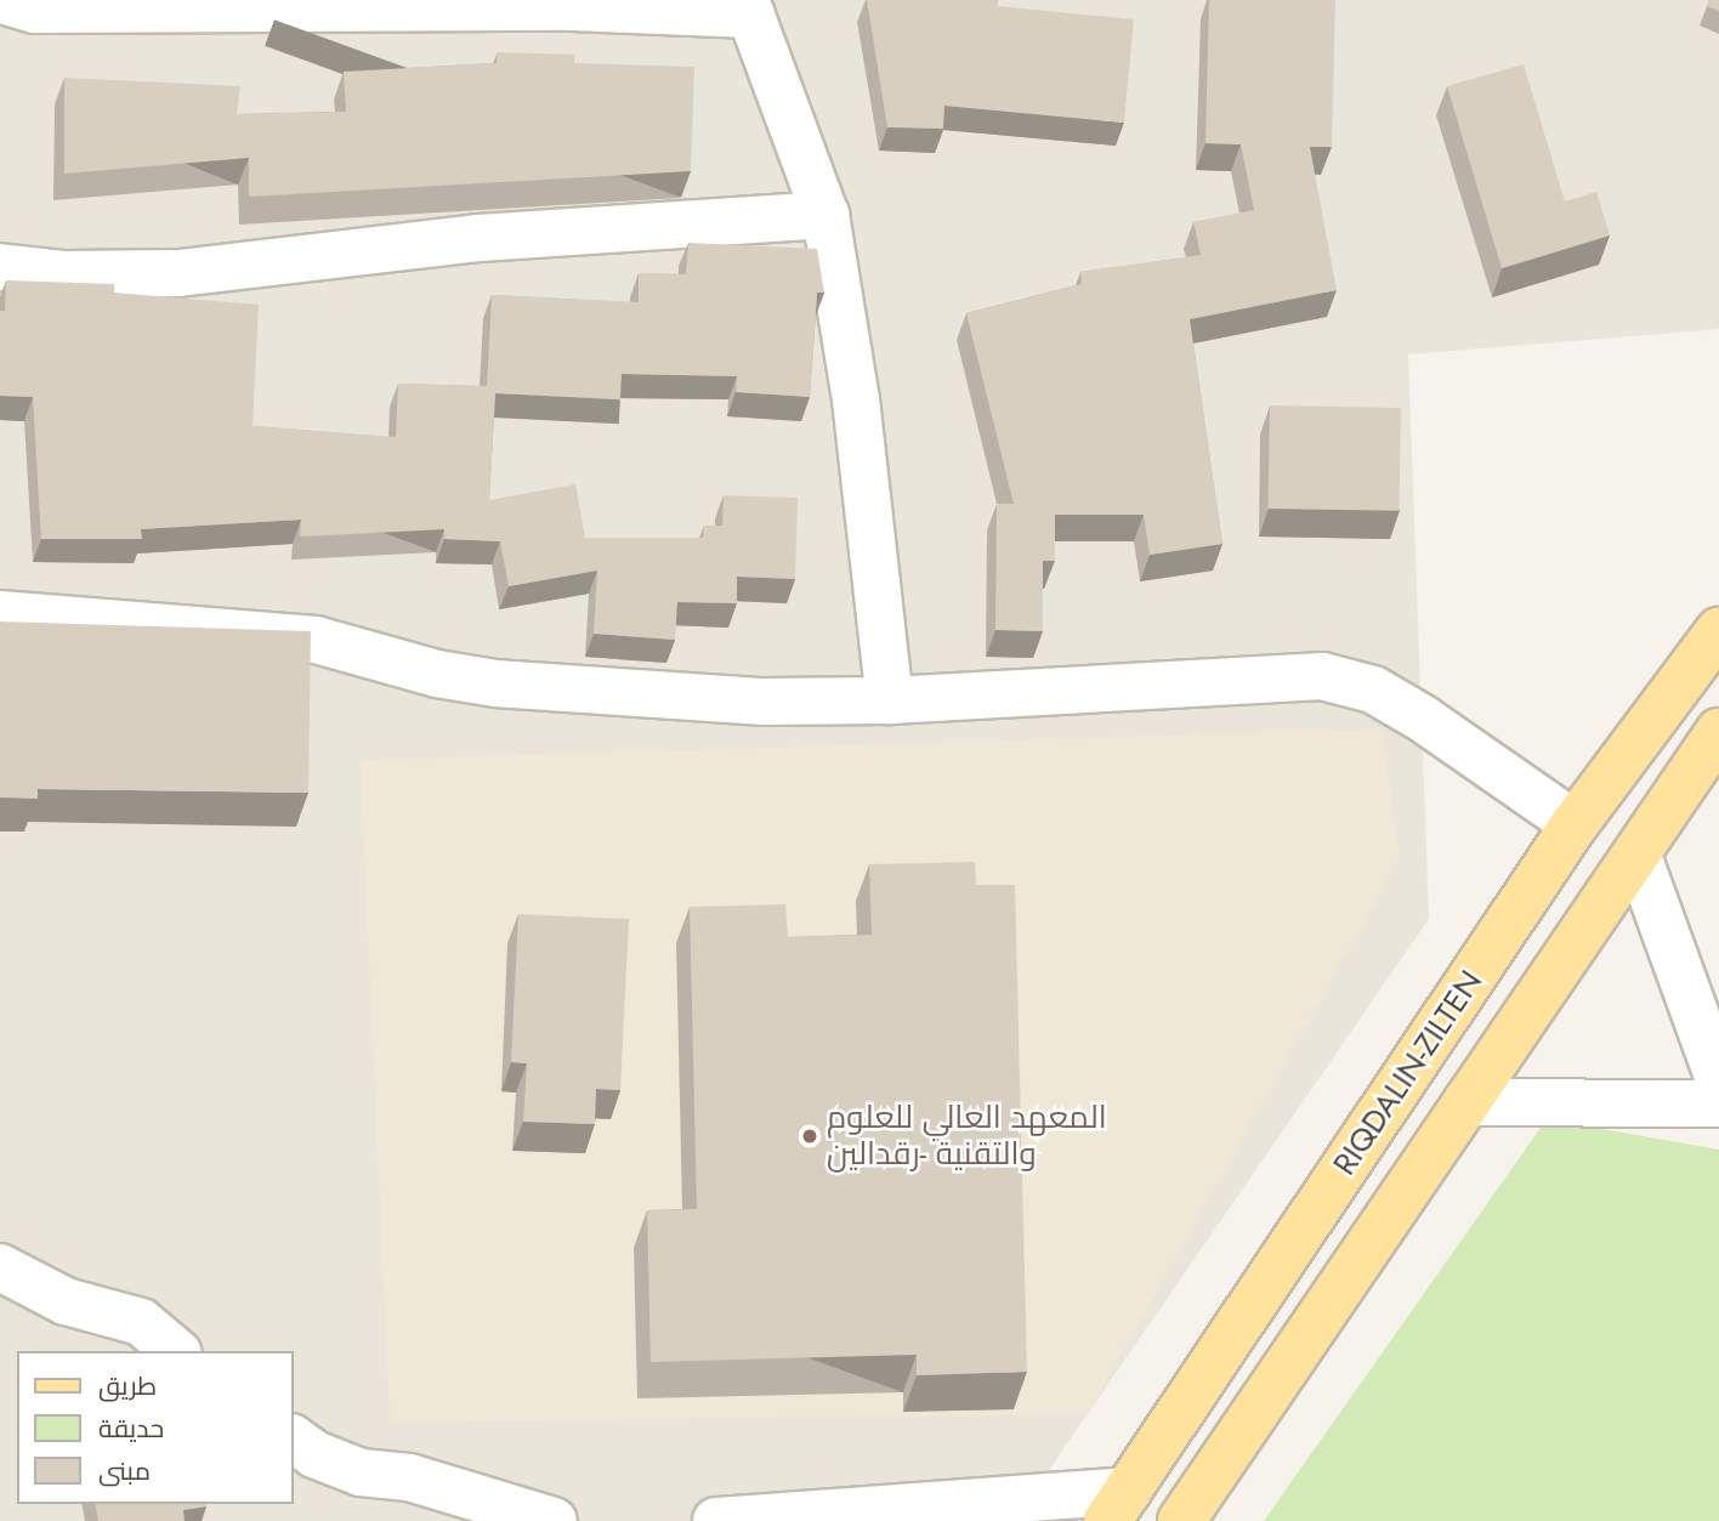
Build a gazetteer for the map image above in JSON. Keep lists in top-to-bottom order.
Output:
{
  "streets": {
    "main road": ["RIQDALIN-ZILTEN"]
  },
  "places": ["المعهد العالي للعلوم والتقنية -رقدالين"],
  "legend": ["طريق", "حديقة", "مبنى"]
}
